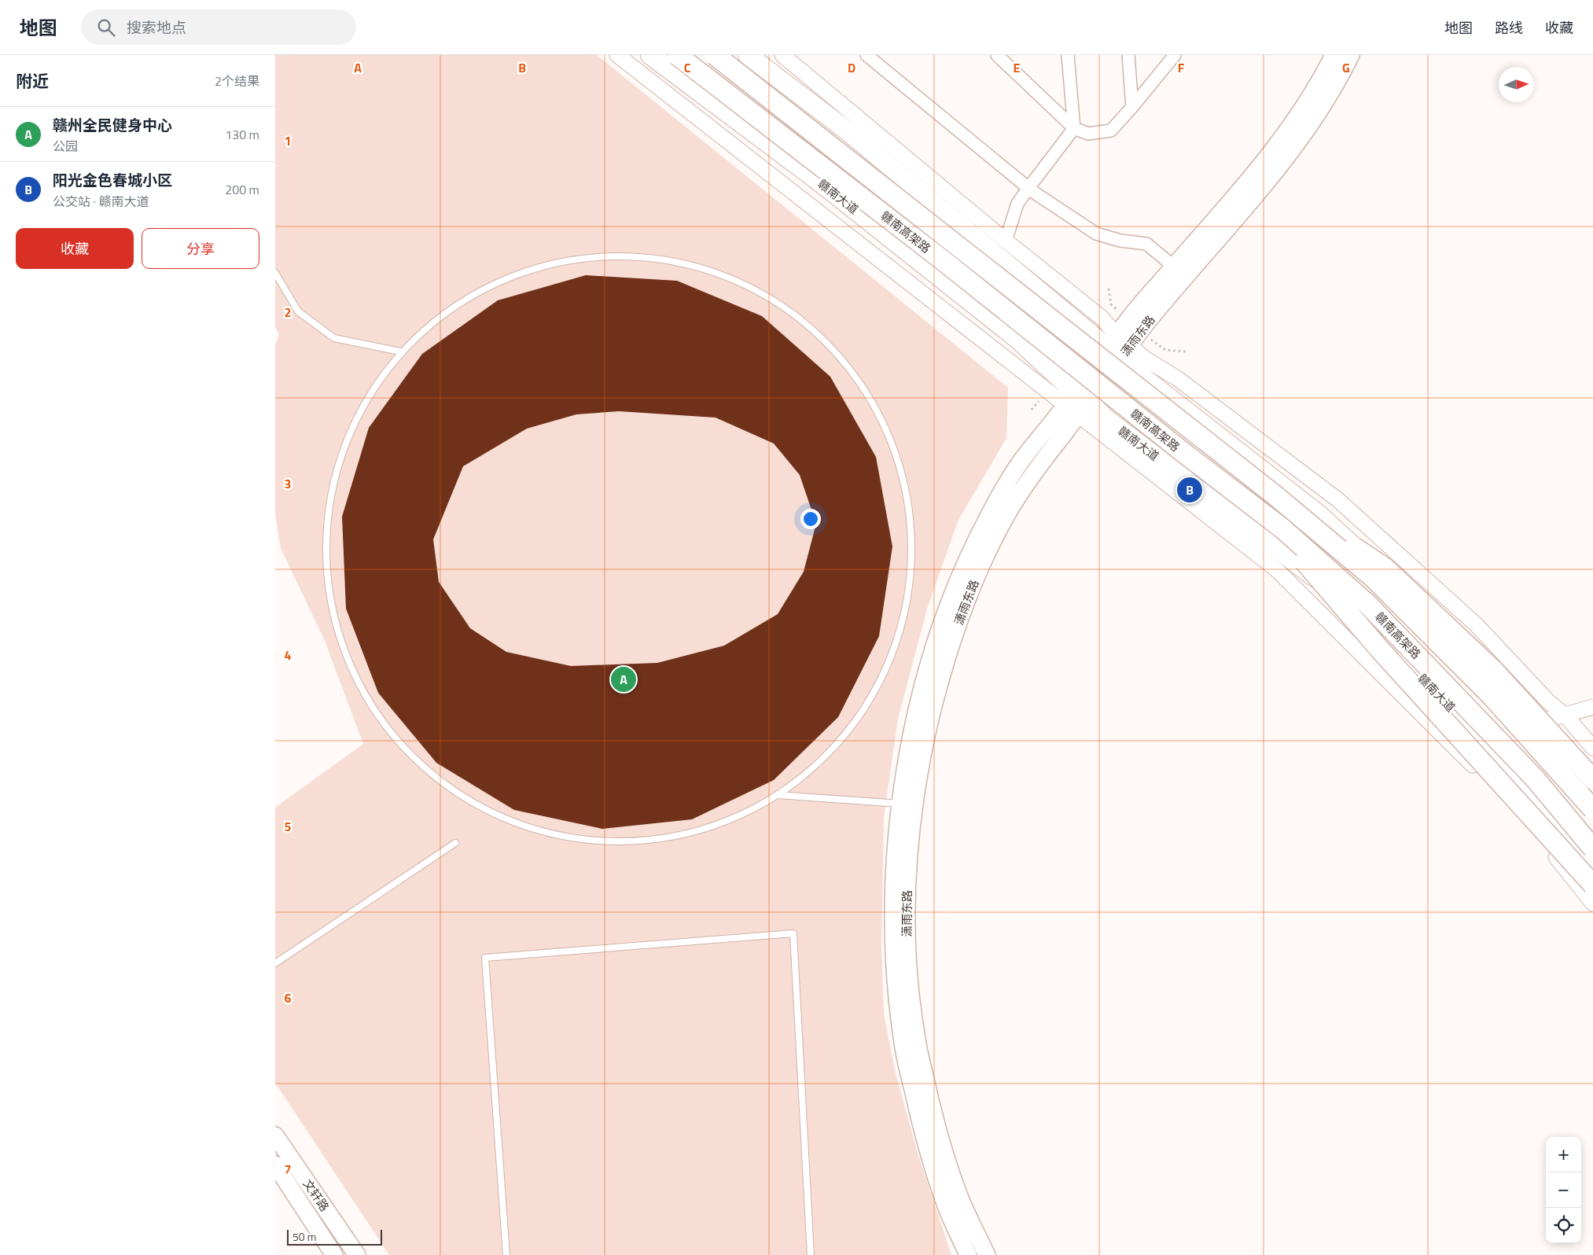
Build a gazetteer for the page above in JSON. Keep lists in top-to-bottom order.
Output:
{
  "streets": {
    "highway": ["赣南高架路"],
    "main road": ["赣南大道", "潇雨东路", "文轩路"]
  },
  "crossings": [
    ["赣南大道", "潇雨东路"]
  ],
  "scale_bar": "50 m",
  "north": "right",
  "page": {
    "header": "地图",
    "search": "搜索地点",
    "nav": ["地图", "路线", "收藏"],
    "heading": ["附近", "2个结果"],
    "list": [
      {
        "mark": "A",
        "name": "赣州全民健身中心",
        "note": "公园",
        "value": "130 m"
      },
      {
        "mark": "B",
        "name": "阳光金色春城小区",
        "note": "公交站 · 赣南大道",
        "value": "200 m"
      }
    ],
    "buttons": ["收藏", "分享"],
    "pins": ["B", "A"],
    "map_buttons": ["+", "−"],
    "scale": "50 m"
  },
  "grid": {
    "columns": [
      "A",
      "B",
      "C",
      "D",
      "E",
      "F",
      "G"
    ],
    "rows": [
      "1",
      "2",
      "3",
      "4",
      "5",
      "6",
      "7"
    ]
  }
}
